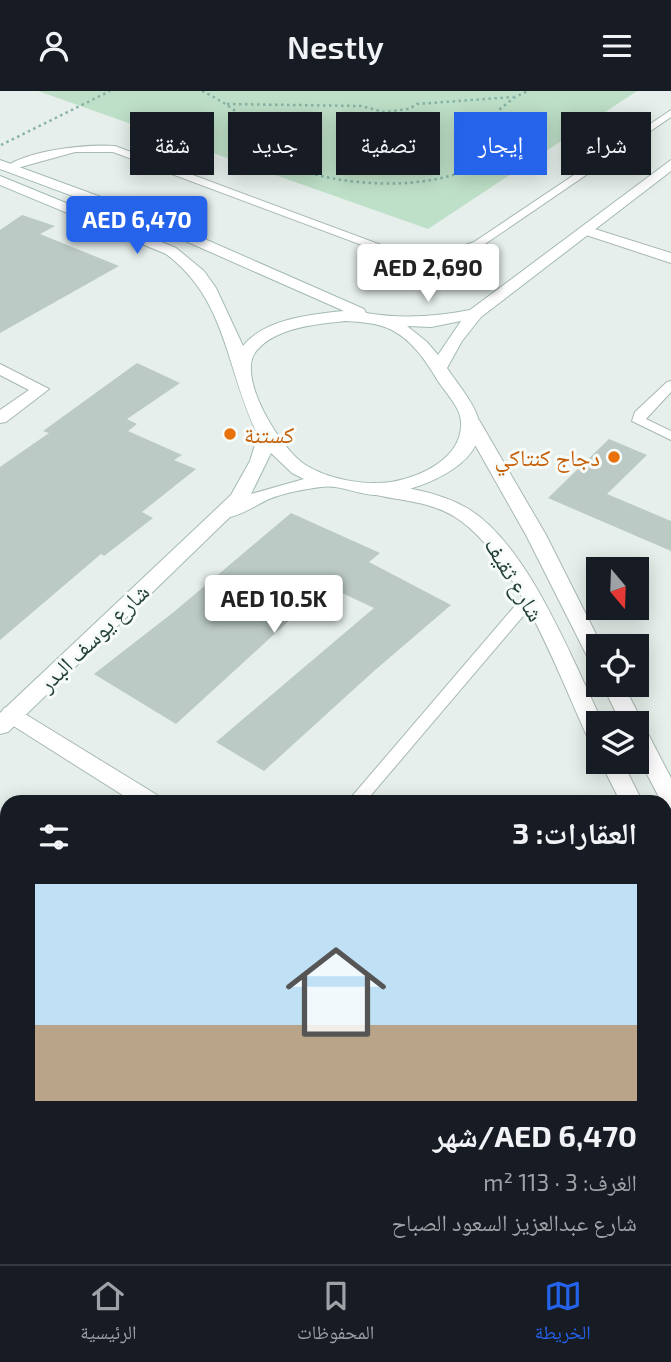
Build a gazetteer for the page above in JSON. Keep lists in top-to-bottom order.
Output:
{
  "streets": {
    "street": ["شارع ثقيف", "شارع يوسف البدر"]
  },
  "crossings": [
    ["شارع ثقيف", "شارع يوسف البدر"]
  ],
  "places": ["كستنة", "دجاج كنتاكي"],
  "north": "bottom",
  "page": {
    "header": "Nestly",
    "chip": [
      "شراء",
      "إيجار",
      "تصفية",
      "جديد",
      "شقة"
    ],
    "price": ["AED 6,470", "AED 2,690", "AED 10.5K"],
    "heading": "العقارات: 3",
    "list": [
      {
        "name": "AED 6,470/شهر",
        "note": "الغرف: 3 · 113 m² · شارع عبدالعزيز السعود الصباح"
      }
    ],
    "tabs": ["الخريطة", "المحفوظات", "الرئيسية"]
  }
}
